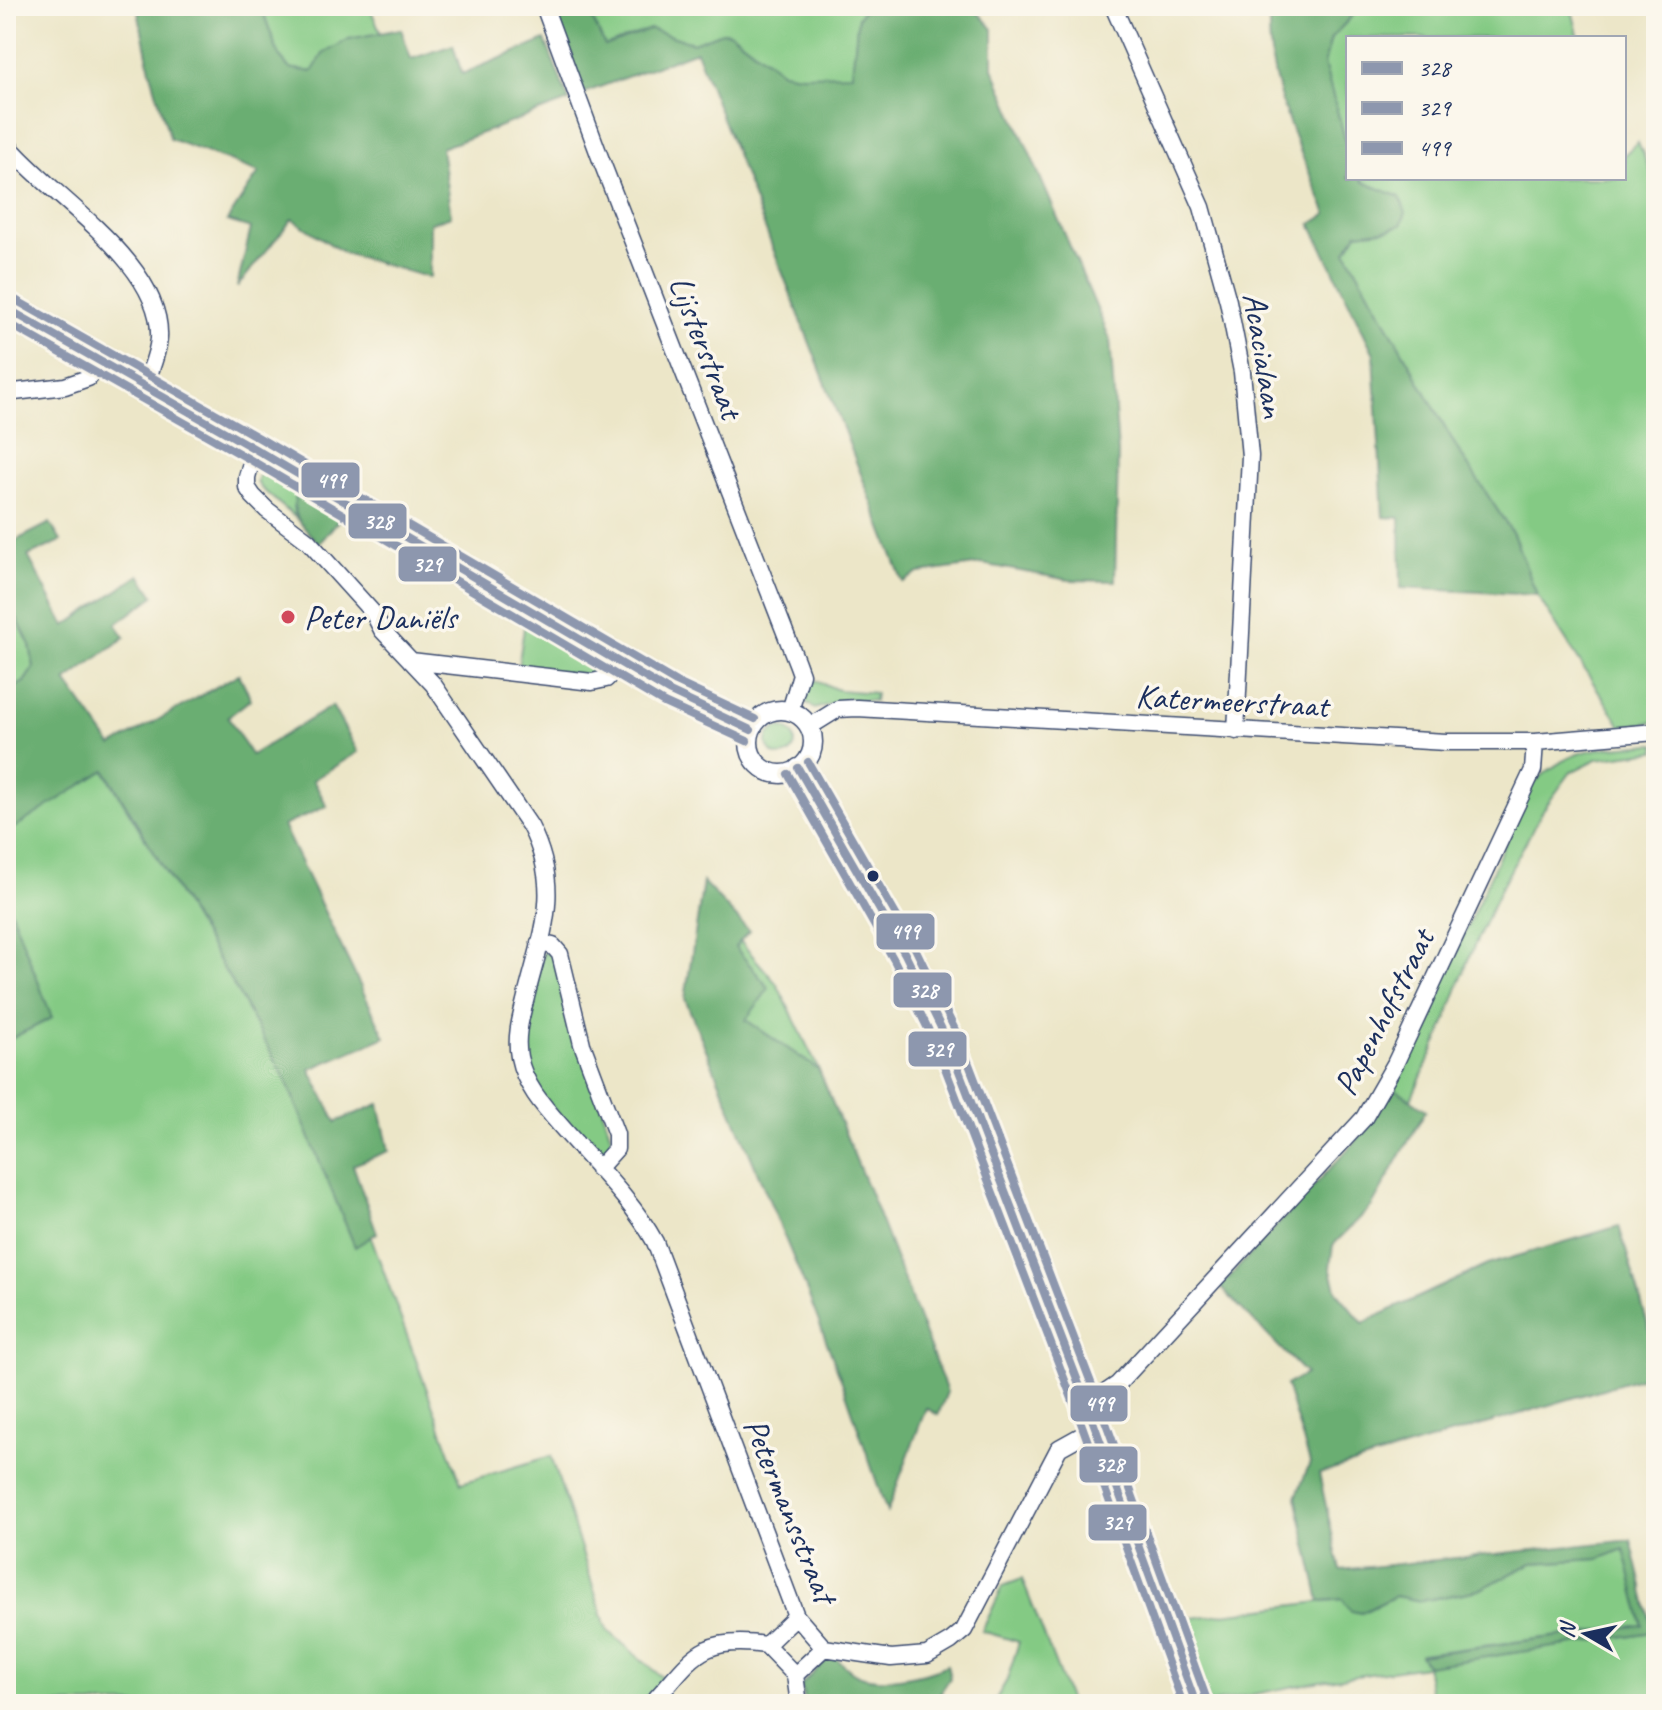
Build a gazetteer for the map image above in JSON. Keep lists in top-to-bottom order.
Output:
{
  "streets": {
    "street": [
      "Lijsterstraat",
      "Acacialaan",
      "Katermeerstraat",
      "Papenhofstraat",
      "Petermansstraat"
    ]
  },
  "crossings": [
    ["Lijsterstraat", "Katermeerstraat"],
    ["Acacialaan", "Katermeerstraat"],
    ["Katermeerstraat", "Papenhofstraat"]
  ],
  "places": ["Peter Daniëls"],
  "lines": ["transit line 499", "transit line 328", "transit line 329"],
  "legend": ["328", "329", "499"],
  "north": "left"
}
